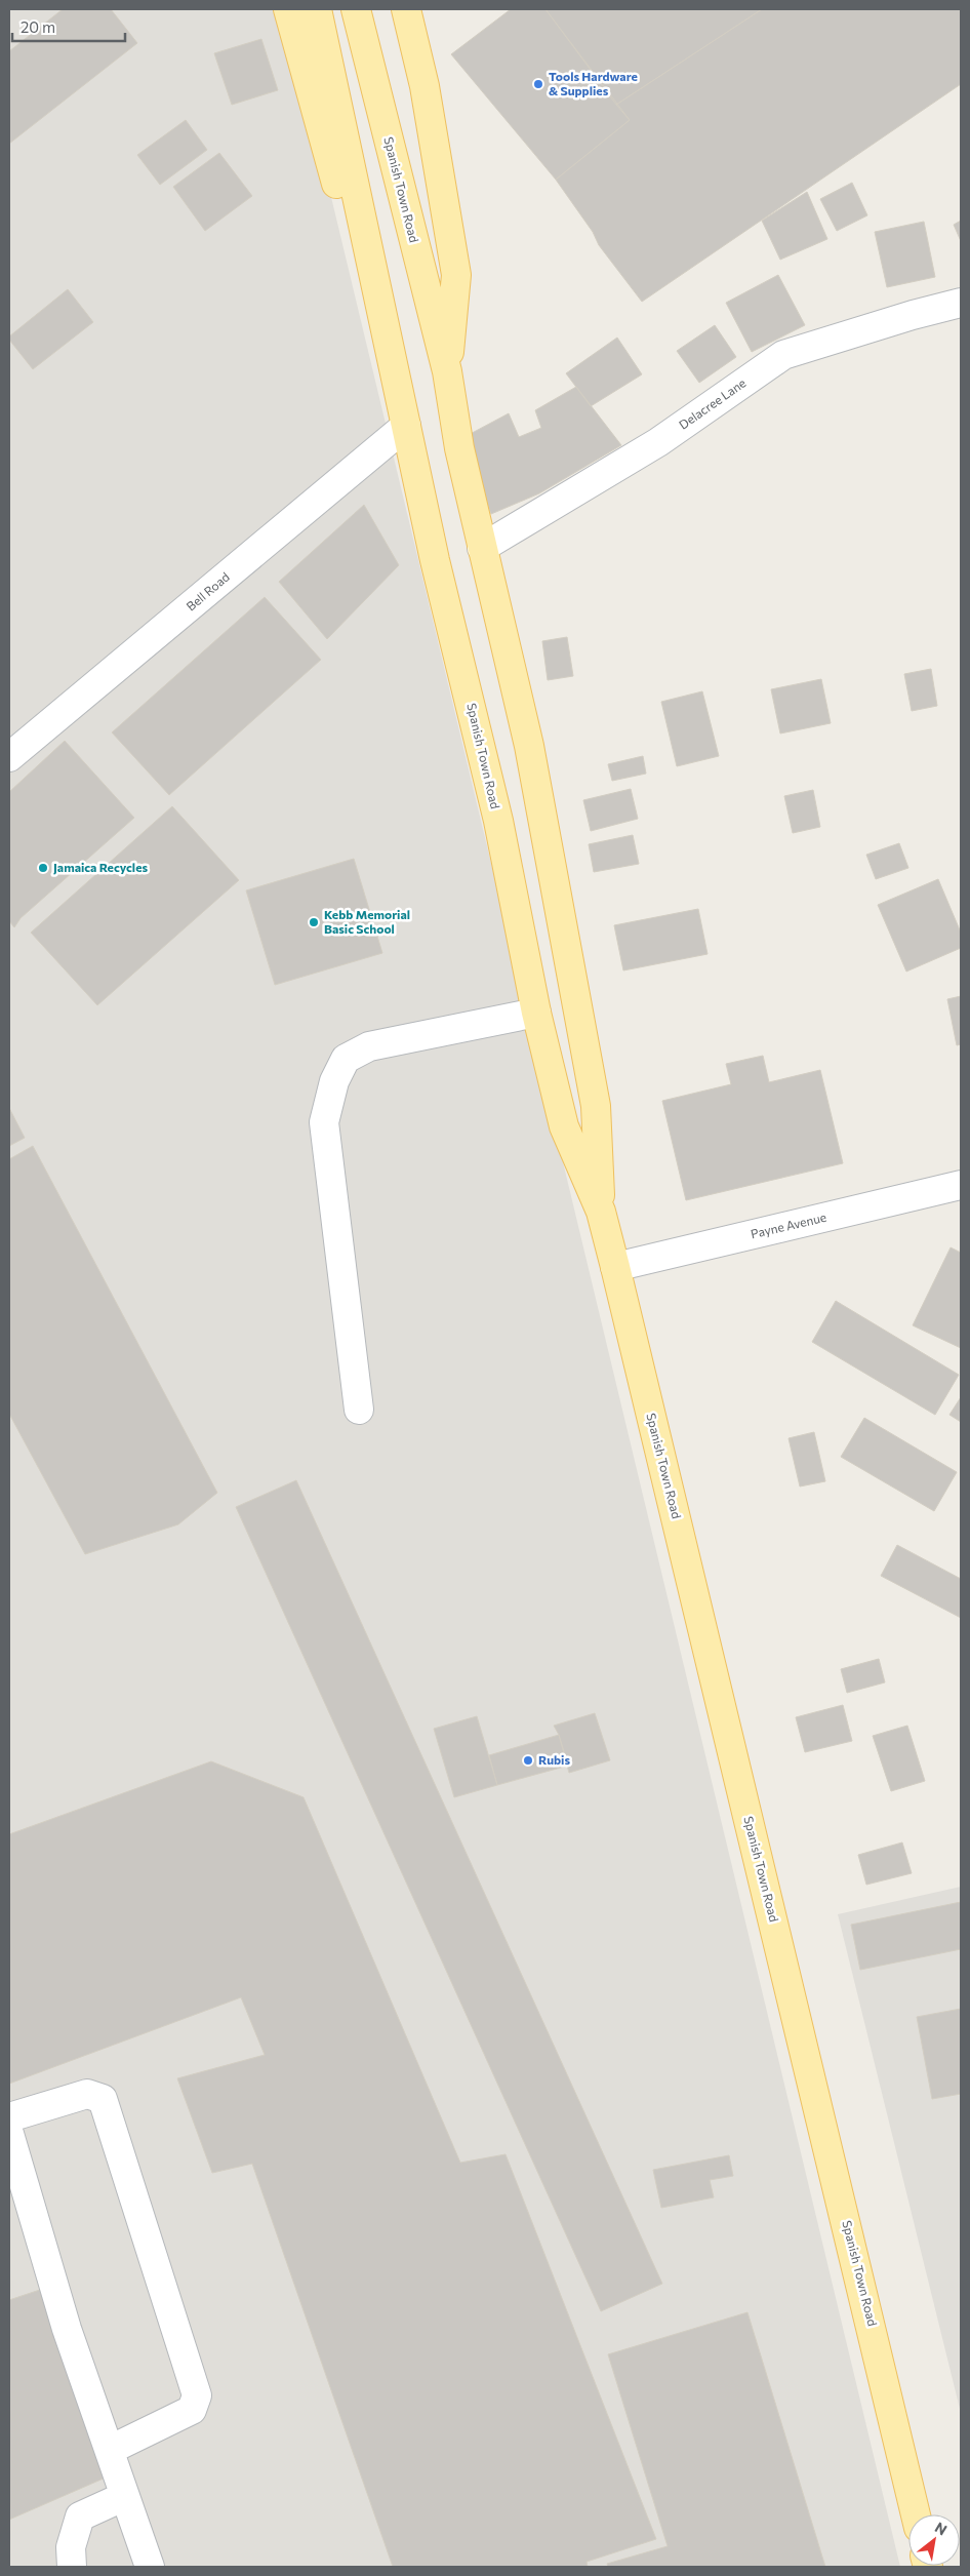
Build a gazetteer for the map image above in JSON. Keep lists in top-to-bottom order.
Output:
{
  "streets": {
    "main road": ["Spanish Town Road"],
    "street": ["Delacree Lane", "Bell Road", "Payne Avenue"]
  },
  "crossings": [
    ["Spanish Town Road", "Delacree Lane"],
    ["Spanish Town Road", "Bell Road"],
    ["Spanish Town Road", "Payne Avenue"]
  ],
  "places": [
    "Tools Hardware & Supplies",
    "Jamaica Recycles",
    "Kebb Memorial Basic School",
    "Rubis"
  ],
  "scale_bar": "20 m",
  "north": "top right"
}
